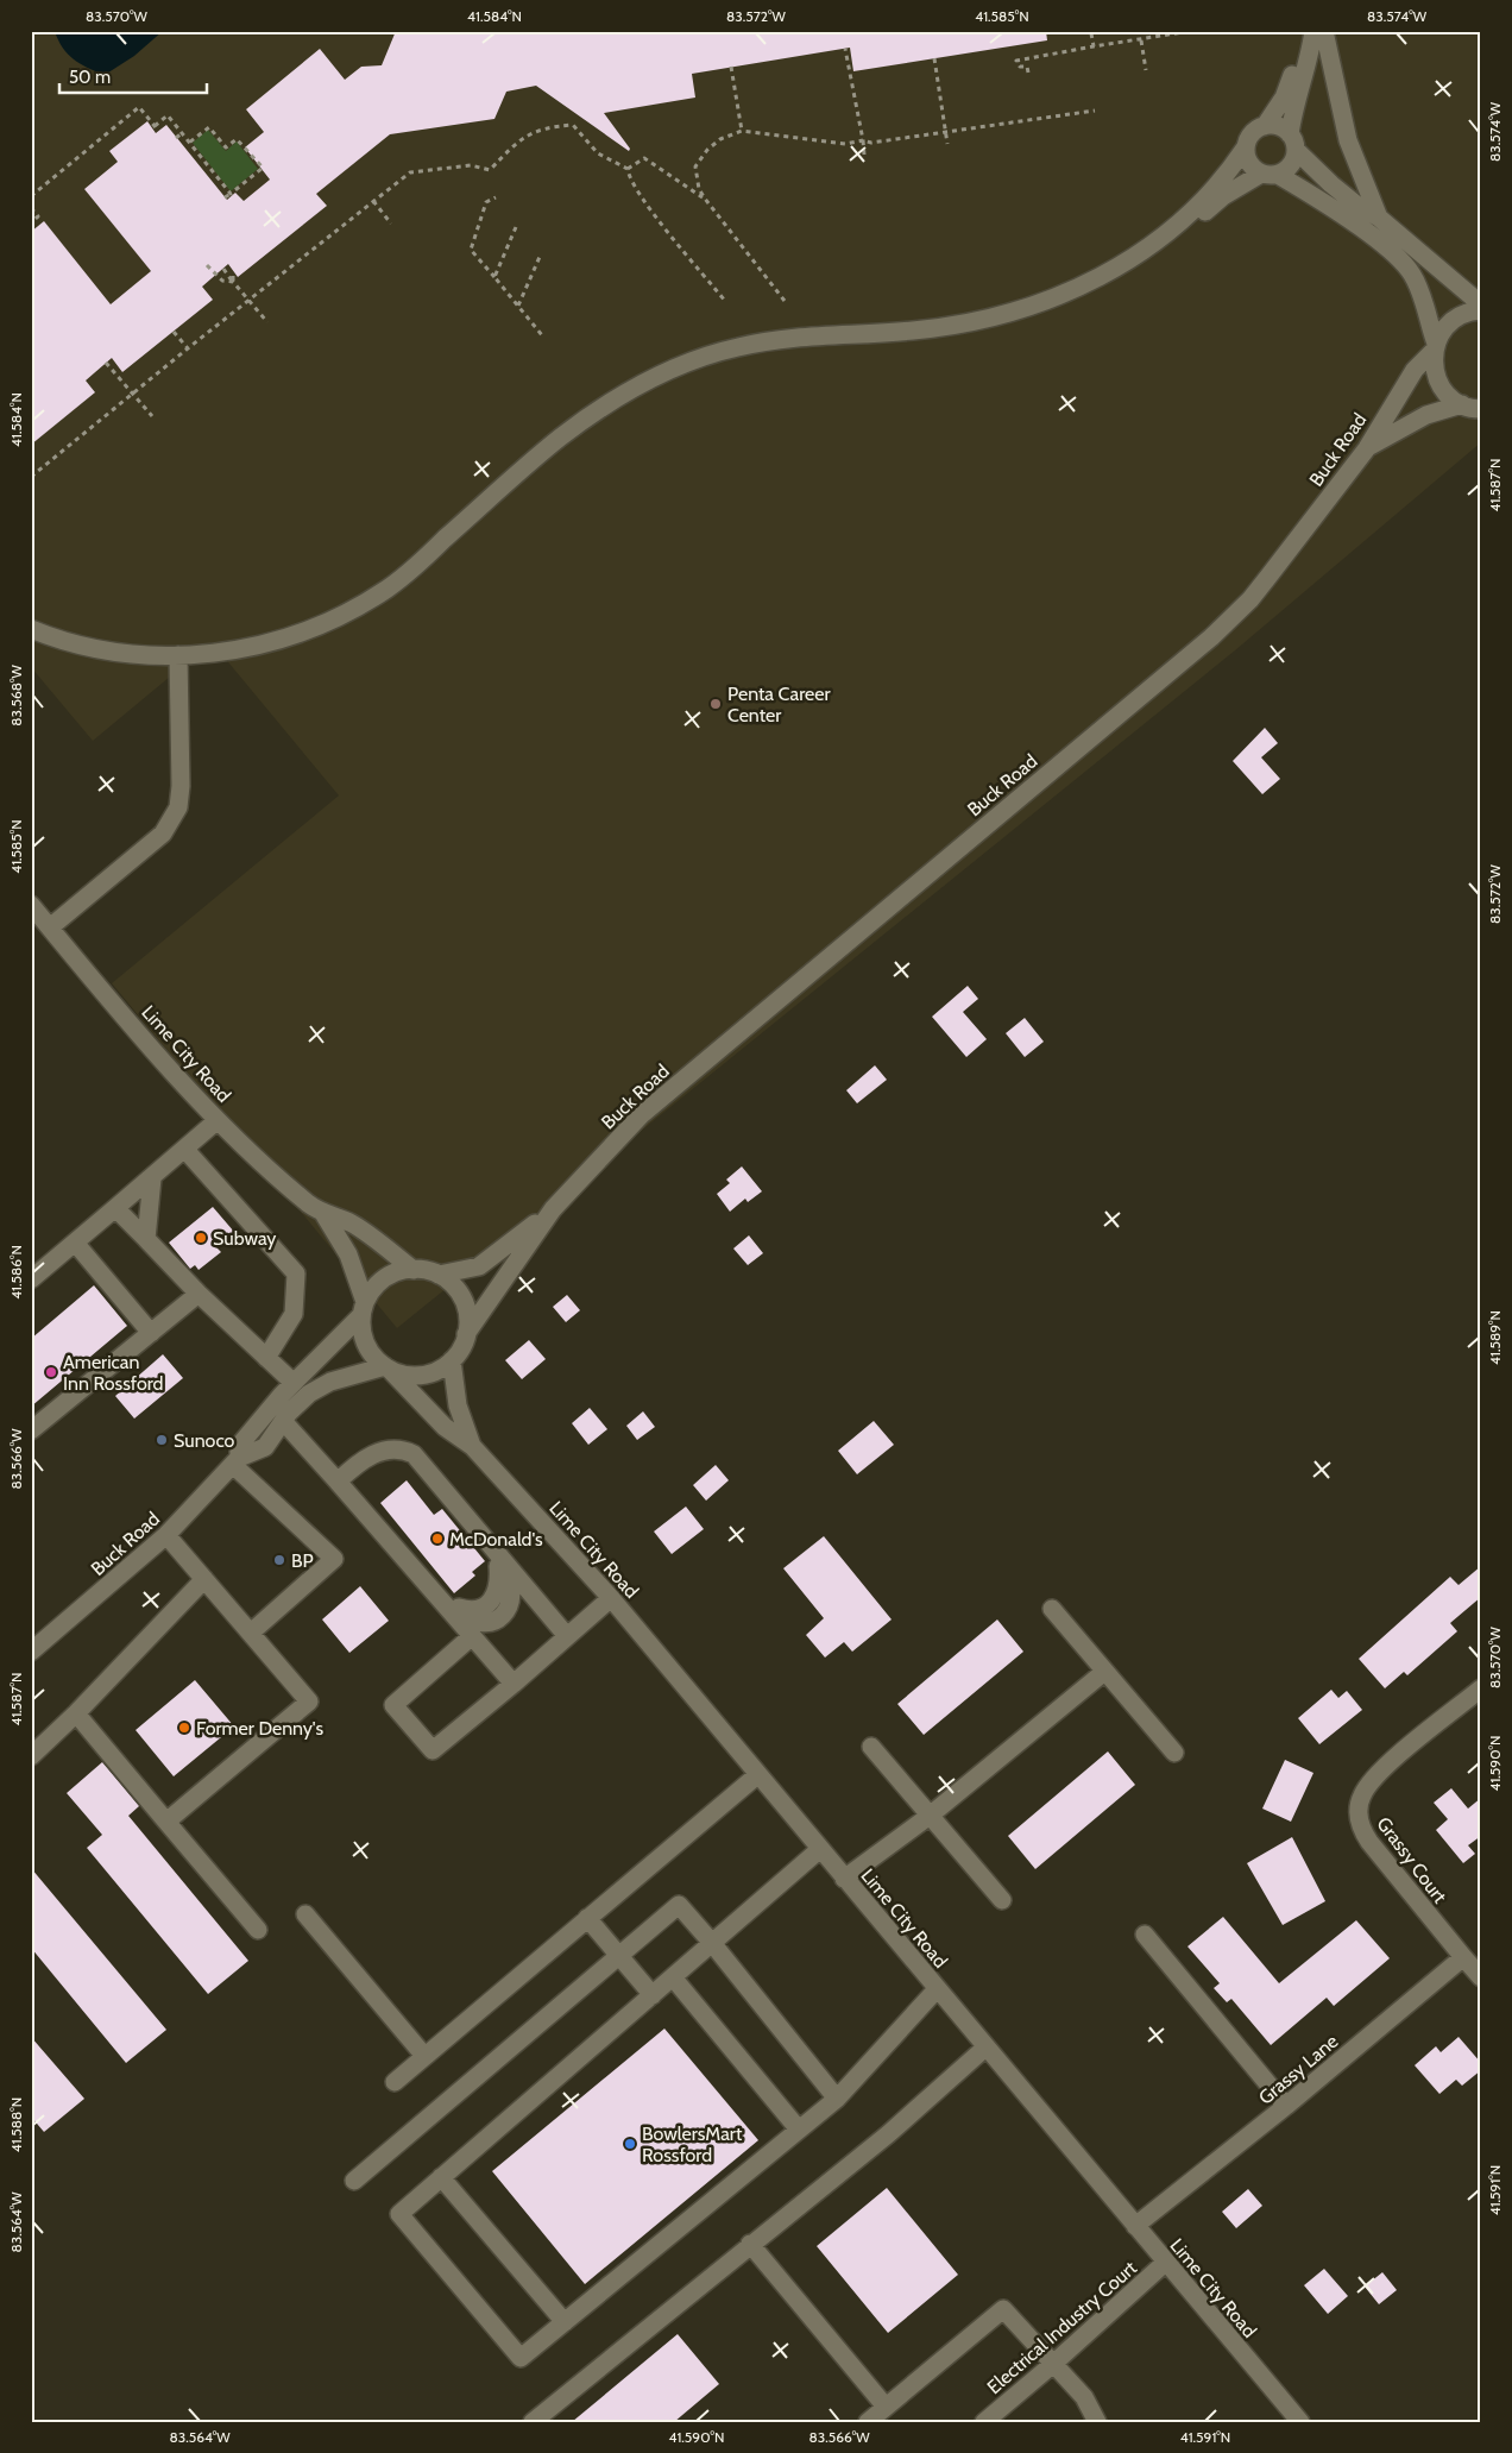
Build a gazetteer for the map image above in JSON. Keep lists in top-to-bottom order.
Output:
{
  "streets": {
    "street": [
      "Buck Road",
      "Lime City Road",
      "Grassy Court",
      "Grassy Lane",
      "Electrical Industry Court"
    ]
  },
  "crossings": [
    ["Buck Road", "Lime City Road"],
    ["Lime City Road", "Grassy Lane"],
    ["Lime City Road", "Electrical Industry Court"],
    ["Grassy Court", "Grassy Lane"]
  ],
  "places": [
    "Penta Career Center",
    "Subway",
    "American Inn Rossford",
    "Sunoco",
    "McDonald's",
    "BP",
    "Former Denny's",
    "BowlersMart Rossford"
  ],
  "scale_bar": "50 m",
  "coordinates": [
    "83.570°W",
    "41.584°N",
    "83.572°W",
    "41.585°N",
    "83.574°W",
    "41.587°N",
    "83.568°W",
    "41.586°N",
    "41.589°N",
    "83.566°W",
    "41.590°N",
    "41.588°N",
    "41.591°N",
    "83.564°W"
  ]
}
